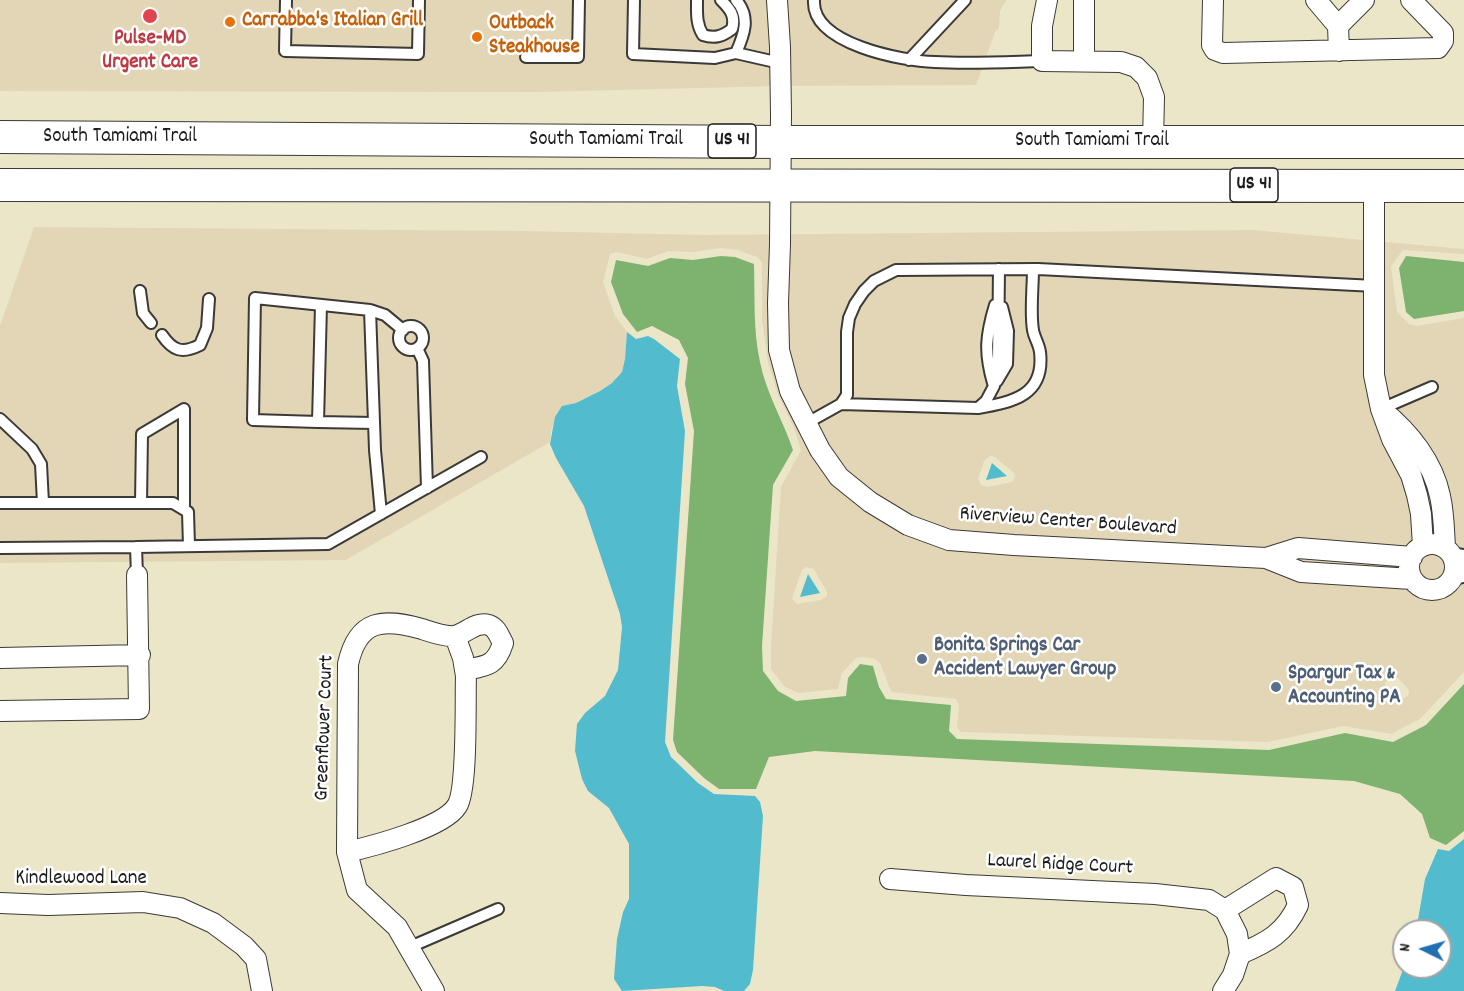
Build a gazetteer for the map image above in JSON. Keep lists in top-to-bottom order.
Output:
{
  "streets": {
    "main road": ["South Tamiami Trail", "US 41"],
    "street": [
      "Riverview Center Boulevard",
      "Greenflower Court",
      "Laurel Ridge Court",
      "Kindlewood Lane"
    ]
  },
  "crossings": [
    ["South Tamiami Trail", "Riverview Center Boulevard"]
  ],
  "places": [
    "Pulse-MD Urgent Care",
    "Carrabba's Italian Grill",
    "Outback Steakhouse",
    "Bonita Springs Car Accident Lawyer Group",
    "Spargur Tax & Accounting PA"
  ],
  "north": "left"
}
